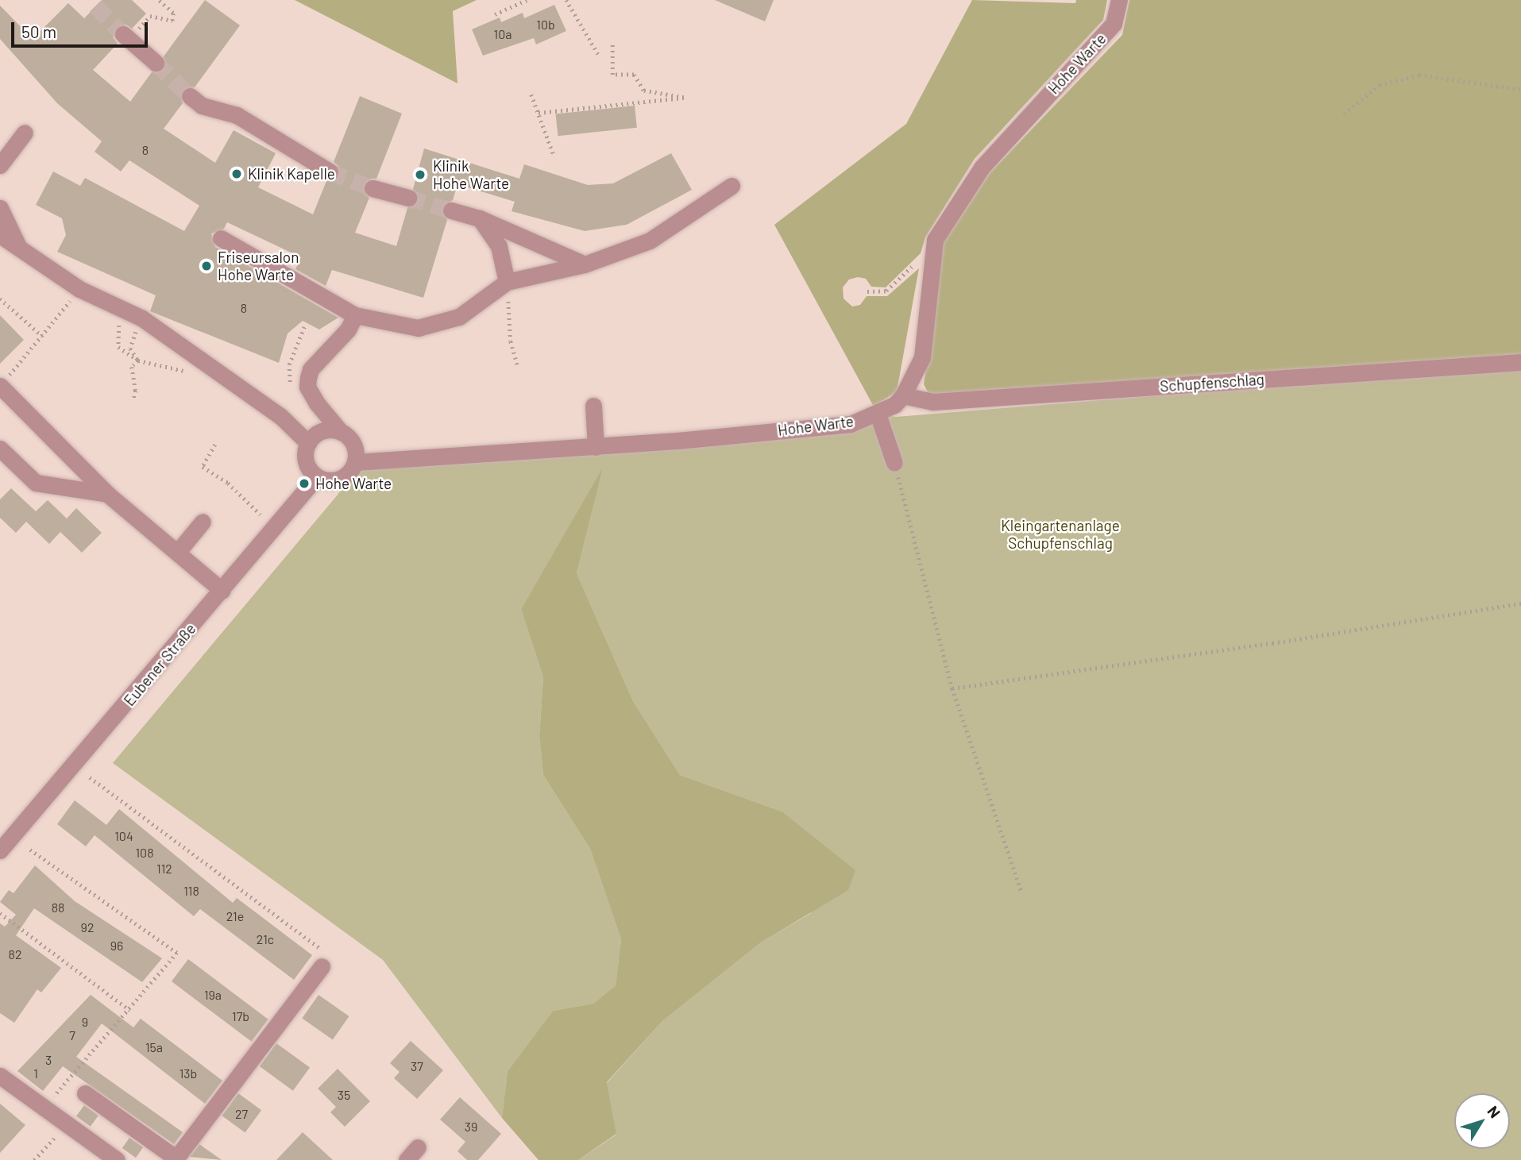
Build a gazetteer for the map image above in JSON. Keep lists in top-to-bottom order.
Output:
{
  "streets": {
    "street": ["Hohe Warte", "Schupfenschlag", "Eubener Straße"]
  },
  "crossings": [
    ["Hohe Warte", "Schupfenschlag"],
    ["Hohe Warte", "Eubener Straße"]
  ],
  "parks": ["Kleingartenanlage Schupfenschlag"],
  "places": [
    "Klinik Kapelle",
    "Klinik Hohe Warte",
    "Friseursalon Hohe Warte",
    "Hohe Warte"
  ],
  "house_numbers": [
    "10b",
    "10a",
    "8",
    "8",
    "104",
    "108",
    "112",
    "118",
    "88",
    "21e",
    "92",
    "21c",
    "96",
    "82",
    "19a",
    "17b",
    "9",
    "7",
    "15a",
    "3",
    "37",
    "1",
    "13b",
    "35",
    "27",
    "39"
  ],
  "scale_bar": "50 m",
  "north": "top right"
}
